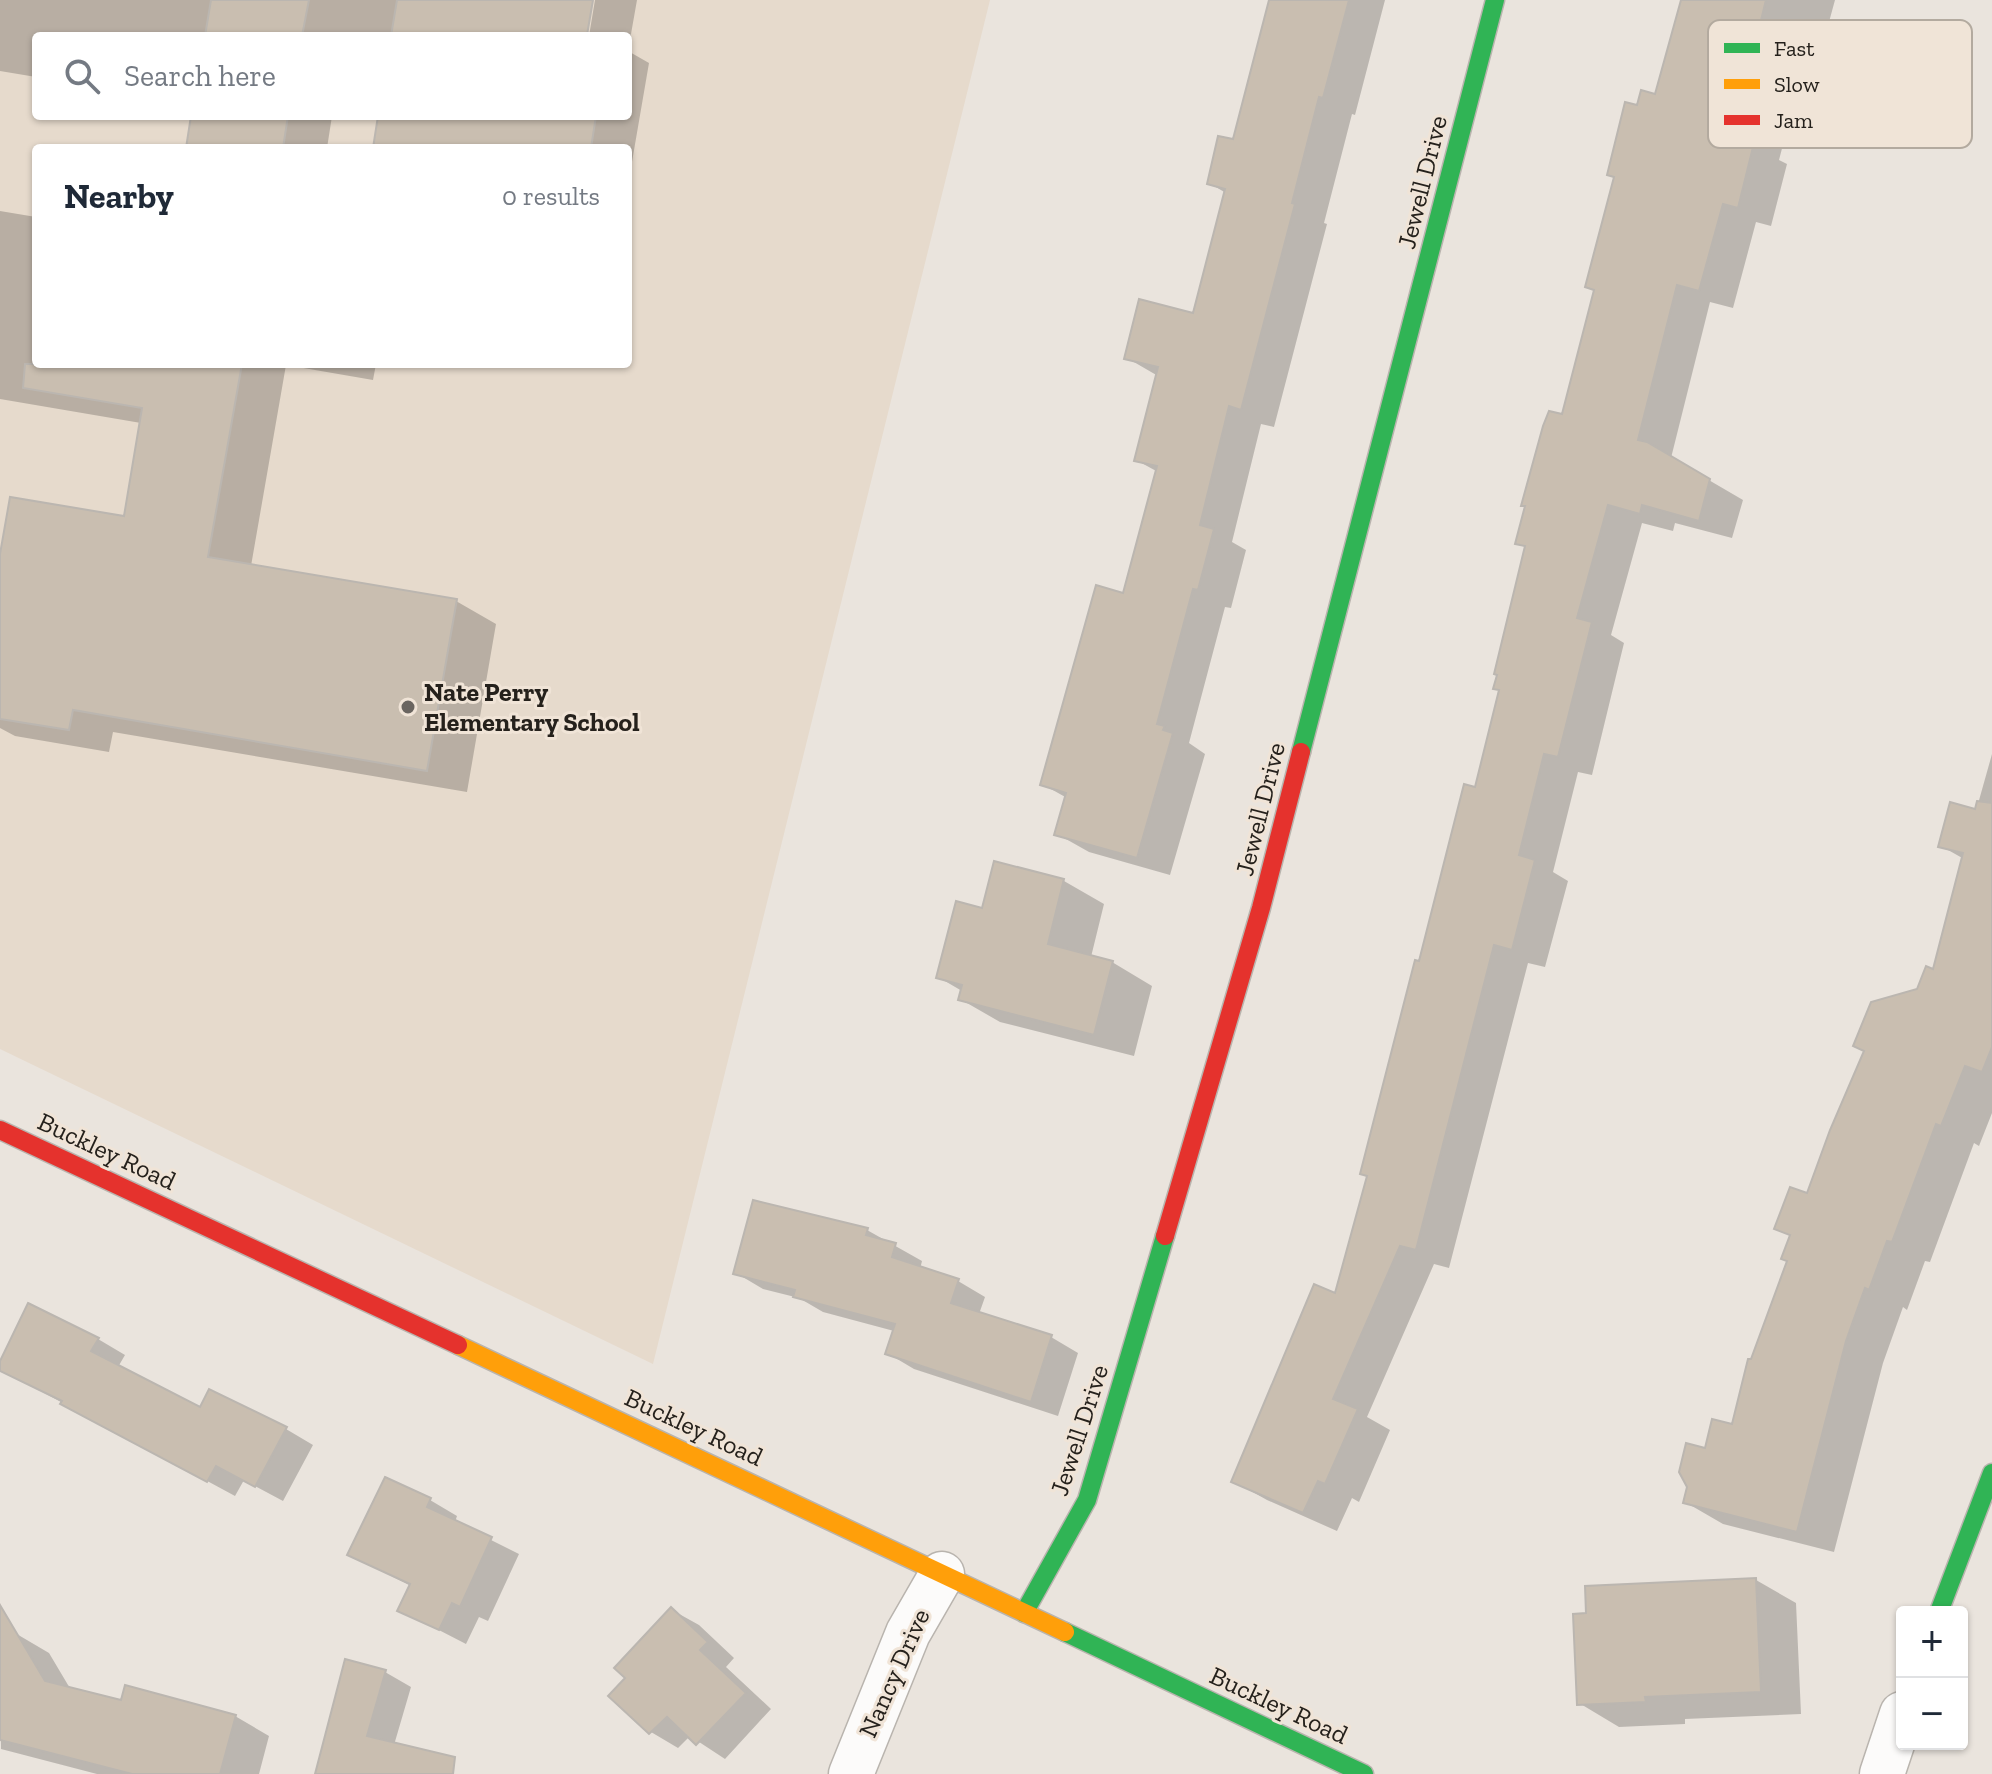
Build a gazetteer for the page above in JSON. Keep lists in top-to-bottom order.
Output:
{
  "streets": {
    "street": ["Jewell Drive", "Buckley Road", "Nancy Drive"]
  },
  "crossings": [
    ["Jewell Drive", "Buckley Road"],
    ["Buckley Road", "Nancy Drive"]
  ],
  "places": ["Nate Perry Elementary School"],
  "legend": ["Fast", "Slow", "Jam"],
  "page": {
    "search": "Search here",
    "heading": ["Nearby", "0 results"],
    "map_buttons": ["+", "−"]
  }
}
